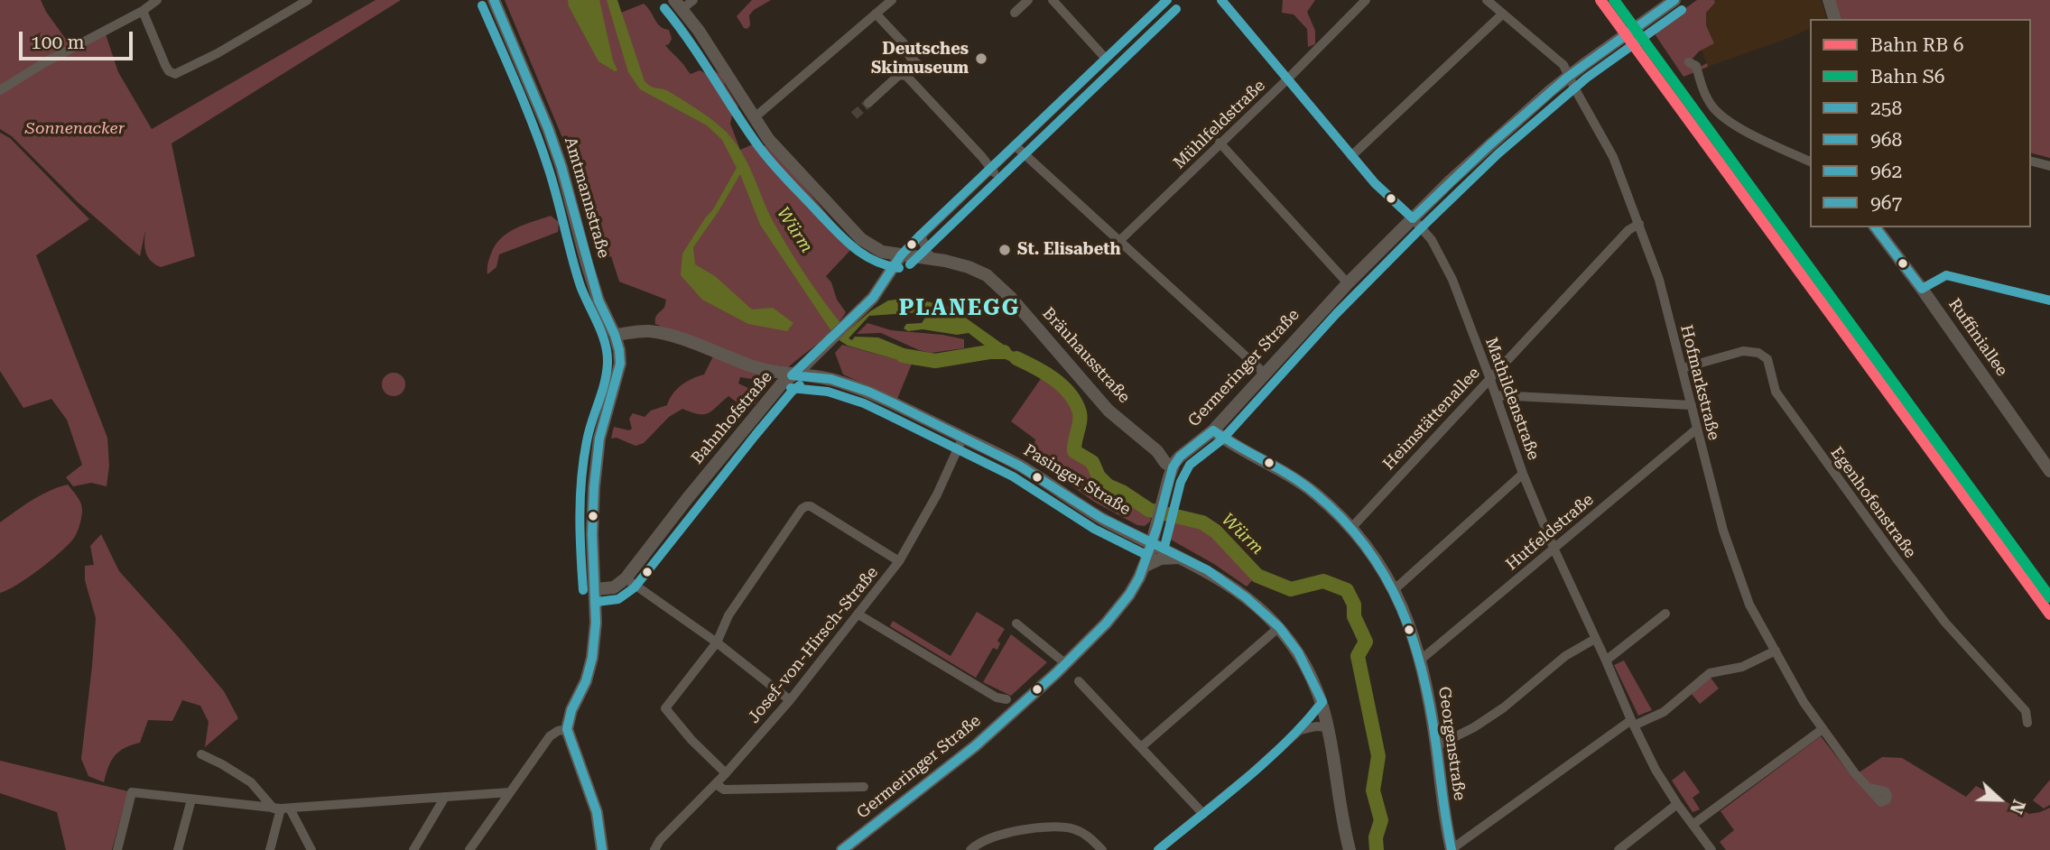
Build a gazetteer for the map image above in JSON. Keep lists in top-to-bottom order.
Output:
{
  "streets": {
    "main road": [
      "Amtmannstraße",
      "Ruffiniallee",
      "Bräuhausstraße",
      "Germeringer Straße",
      "Bahnhofstraße",
      "Pasinger Straße",
      "Georgenstraße"
    ],
    "street": [
      "Mühlfeldstraße",
      "Hofmarkstraße",
      "Mathildenstraße",
      "Heimstättenallee",
      "Egenhofenstraße",
      "Hutfeldstraße",
      "Josef-von-Hirsch-Straße"
    ]
  },
  "crossings": [
    ["Mühlfeldstraße", "Mathildenstraße"],
    ["Amtmannstraße", "Pasinger Straße"],
    ["Bräuhausstraße", "Germeringer Straße"],
    ["Bräuhausstraße", "Bahnhofstraße"],
    ["Germeringer Straße", "Hofmarkstraße"],
    ["Germeringer Straße", "Mathildenstraße"],
    ["Germeringer Straße", "Pasinger Straße"],
    ["Germeringer Straße", "Georgenstraße"],
    ["Hofmarkstraße", "Heimstättenallee"],
    ["Hofmarkstraße", "Egenhofenstraße"],
    ["Hofmarkstraße", "Hutfeldstraße"],
    ["Mathildenstraße", "Heimstättenallee"],
    ["Mathildenstraße", "Hutfeldstraße"],
    ["Bahnhofstraße", "Pasinger Straße"],
    ["Heimstättenallee", "Georgenstraße"],
    ["Pasinger Straße", "Josef-von-Hirsch-Straße"],
    ["Hutfeldstraße", "Georgenstraße"]
  ],
  "districts": ["PLANEGG"],
  "water": ["Würm"],
  "parks": ["Sonnenacker"],
  "places": ["Deutsches Skimuseum", "St. Elisabeth"],
  "lines": [
    "rail line S6",
    "transit line 258",
    "transit line 962",
    "transit line 968",
    "transit line 967"
  ],
  "legend": [
    "Bahn RB 6",
    "Bahn S6",
    "258",
    "968",
    "962",
    "967"
  ],
  "scale_bar": "100 m",
  "north": "right"
}
